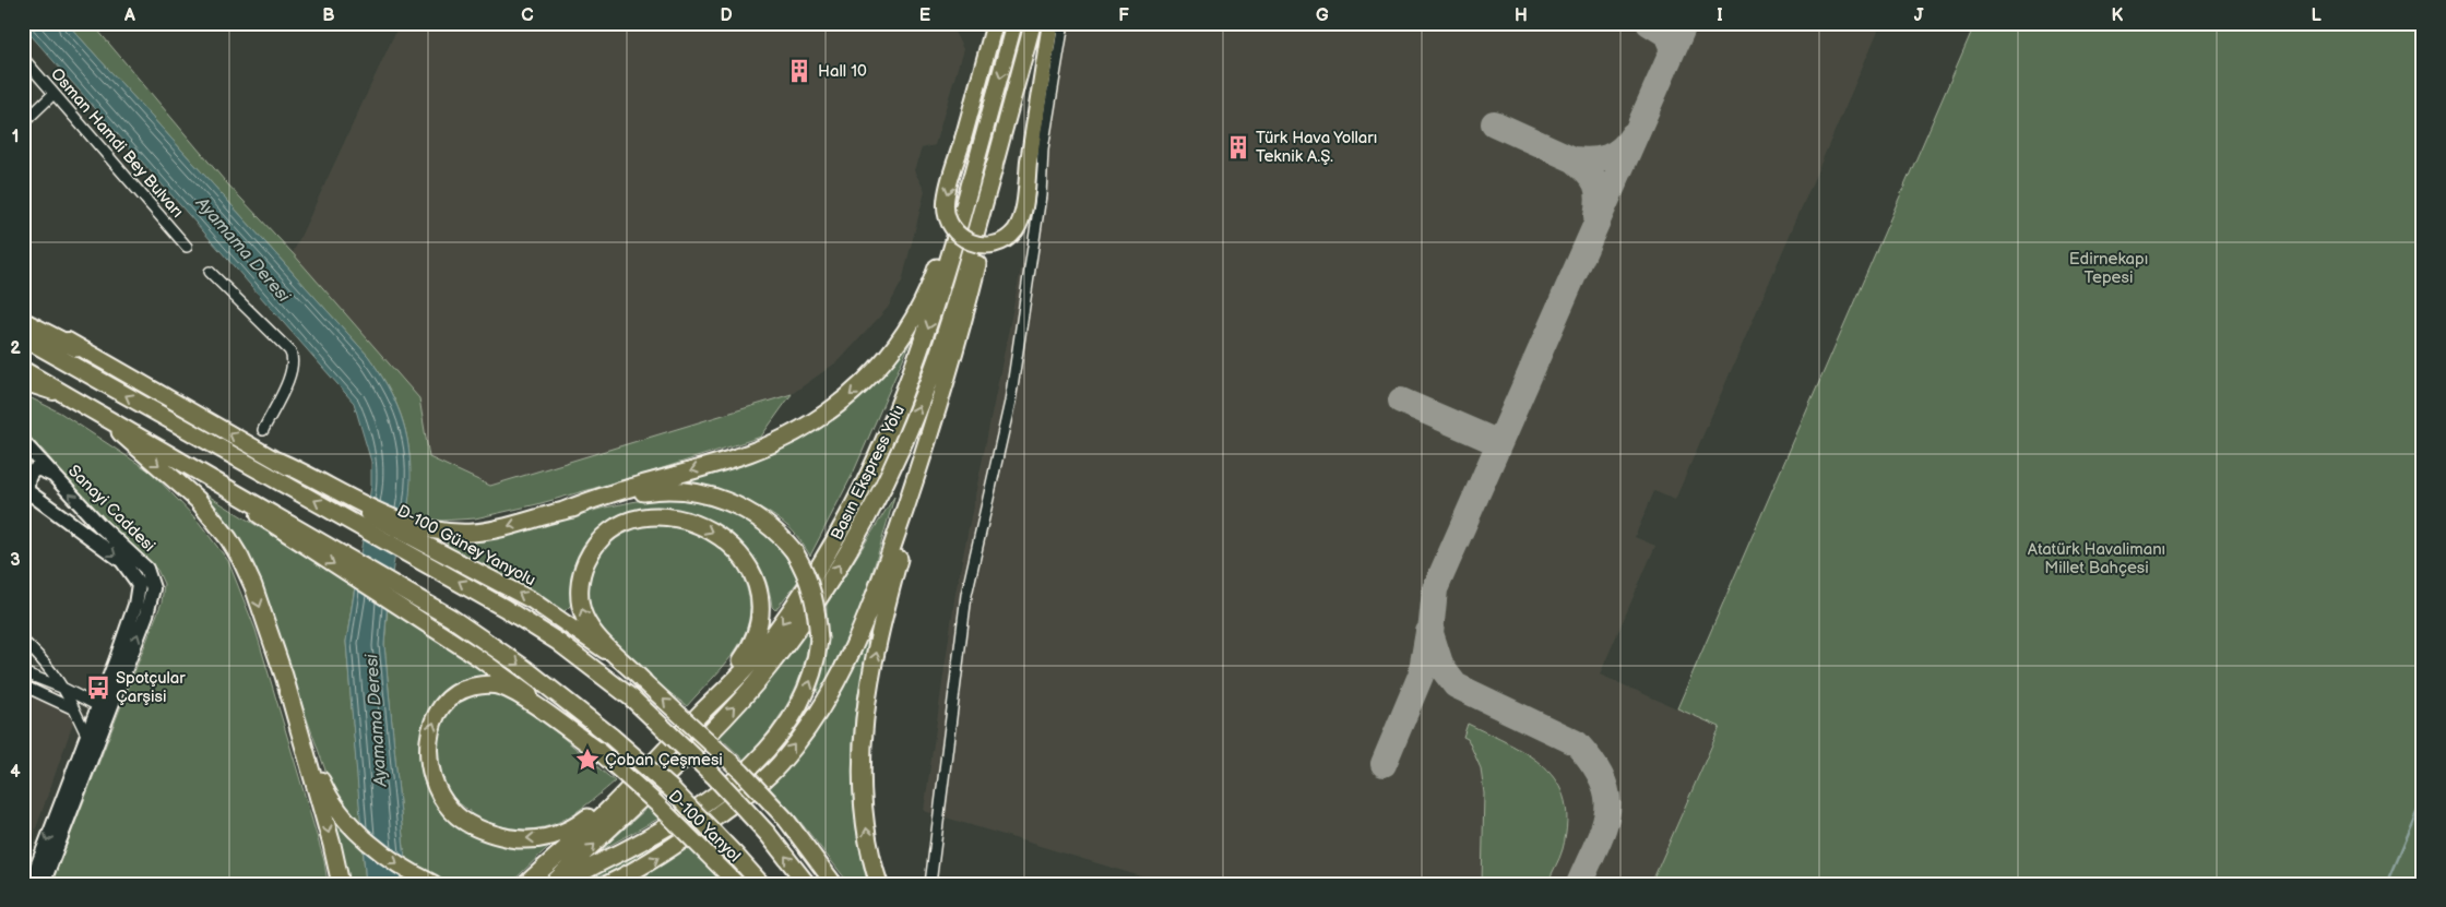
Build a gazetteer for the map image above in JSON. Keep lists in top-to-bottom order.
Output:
{
  "streets": {
    "highway": ["Basın Ekspress Yolu"],
    "main road": ["Sanayi Caddesi", "D-100 Güney Yanyolu", "D-100 Yanyol"],
    "street": ["Osman Hamdi Bey Bulvarı"]
  },
  "one_way": ["D-100 Güney Yanyolu", "D-100 Yanyol"],
  "water": ["Ayamama Deresi"],
  "parks": ["Edirnekapı Tepesi", "Atatürk Havalimanı Millet Bahçesi"],
  "places": {
    "building": ["Hall 10", "Türk Hava Yolları Teknik A.Ş."],
    "bus stop": ["Spotçular Çarşisi"],
    "place": ["Çoban Çeşmesi"]
  },
  "grid": {
    "columns": [
      "A",
      "B",
      "C",
      "D",
      "E",
      "F",
      "G",
      "H",
      "I",
      "J",
      "K",
      "L"
    ],
    "rows": [
      "1",
      "2",
      "3",
      "4"
    ]
  }
}
